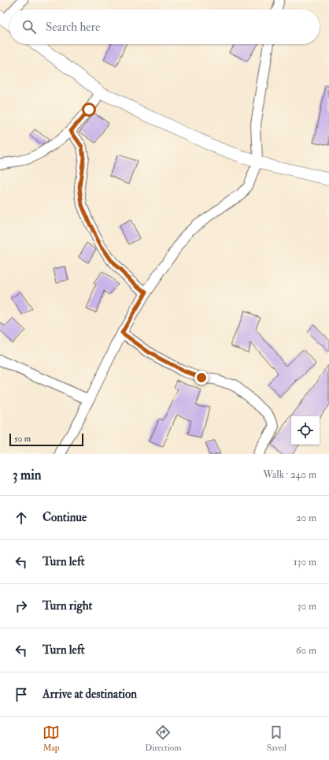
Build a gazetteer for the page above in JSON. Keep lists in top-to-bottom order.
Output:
{
  "scale_bar": "50 m",
  "page": {
    "search": "Search here",
    "scale": "50 m",
    "heading": ["3 min", "Walk · 240 m"],
    "list": [
      ["Continue", "20 m"],
      ["Turn left", "130 m"],
      ["Turn right", "30 m"],
      ["Turn left", "60 m"],
      "Arrive at destination"
    ],
    "nav": ["Map", "Directions", "Saved"]
  }
}
